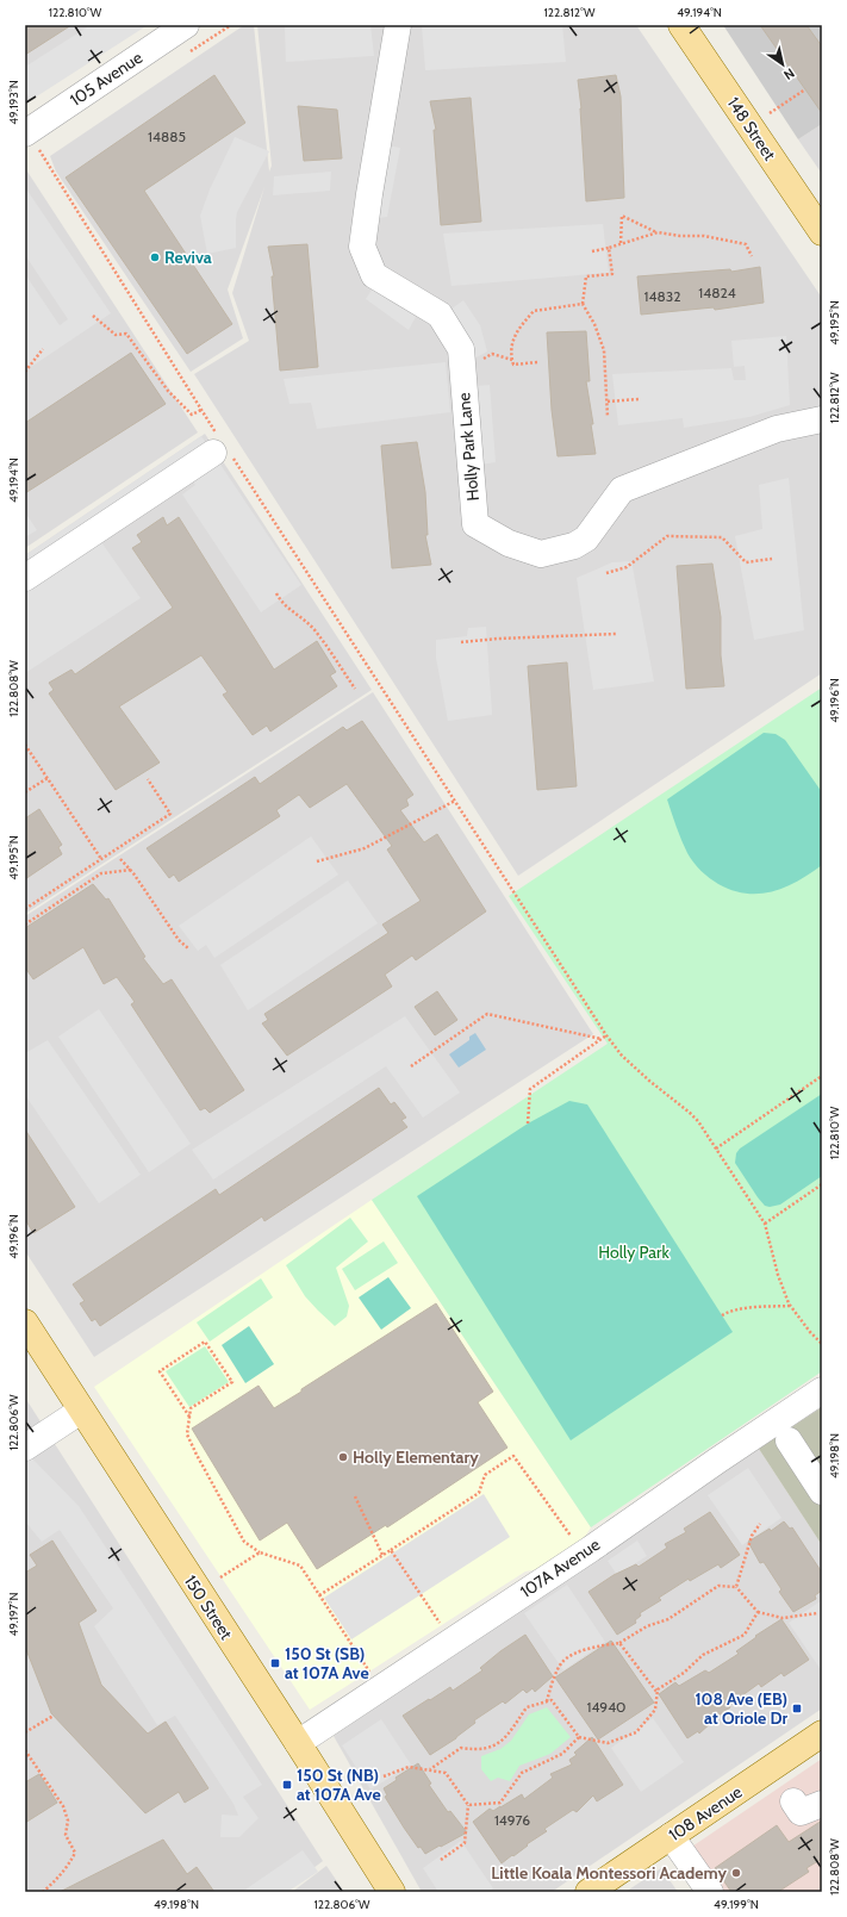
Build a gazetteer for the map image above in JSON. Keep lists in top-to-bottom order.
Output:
{
  "streets": {
    "main road": ["148 Street", "150 Street", "108 Avenue"],
    "street": ["105 Avenue", "Holly Park Lane", "107A Avenue"]
  },
  "crossings": [
    ["107A Avenue", "150 Street"]
  ],
  "parks": ["Holly Park"],
  "places": {
    "other": ["Reviva", "Holly Elementary", "Little Koala Montessori Academy"],
    "transit": ["150 St (SB) at 107A Ave", "108 Ave (EB) at Oriole Dr", "150 St (NB) at 107A Ave"]
  },
  "house_numbers": [
    "14885",
    "14824",
    "14832",
    "14940",
    "14976"
  ],
  "north": "bottom right",
  "coordinates": [
    "122.810°W",
    "122.812°W",
    "49.194°N",
    "49.193°N",
    "49.195°N",
    "122.808°W",
    "49.196°N",
    "122.806°W",
    "49.198°N",
    "49.197°N",
    "49.199°N"
  ]
}
